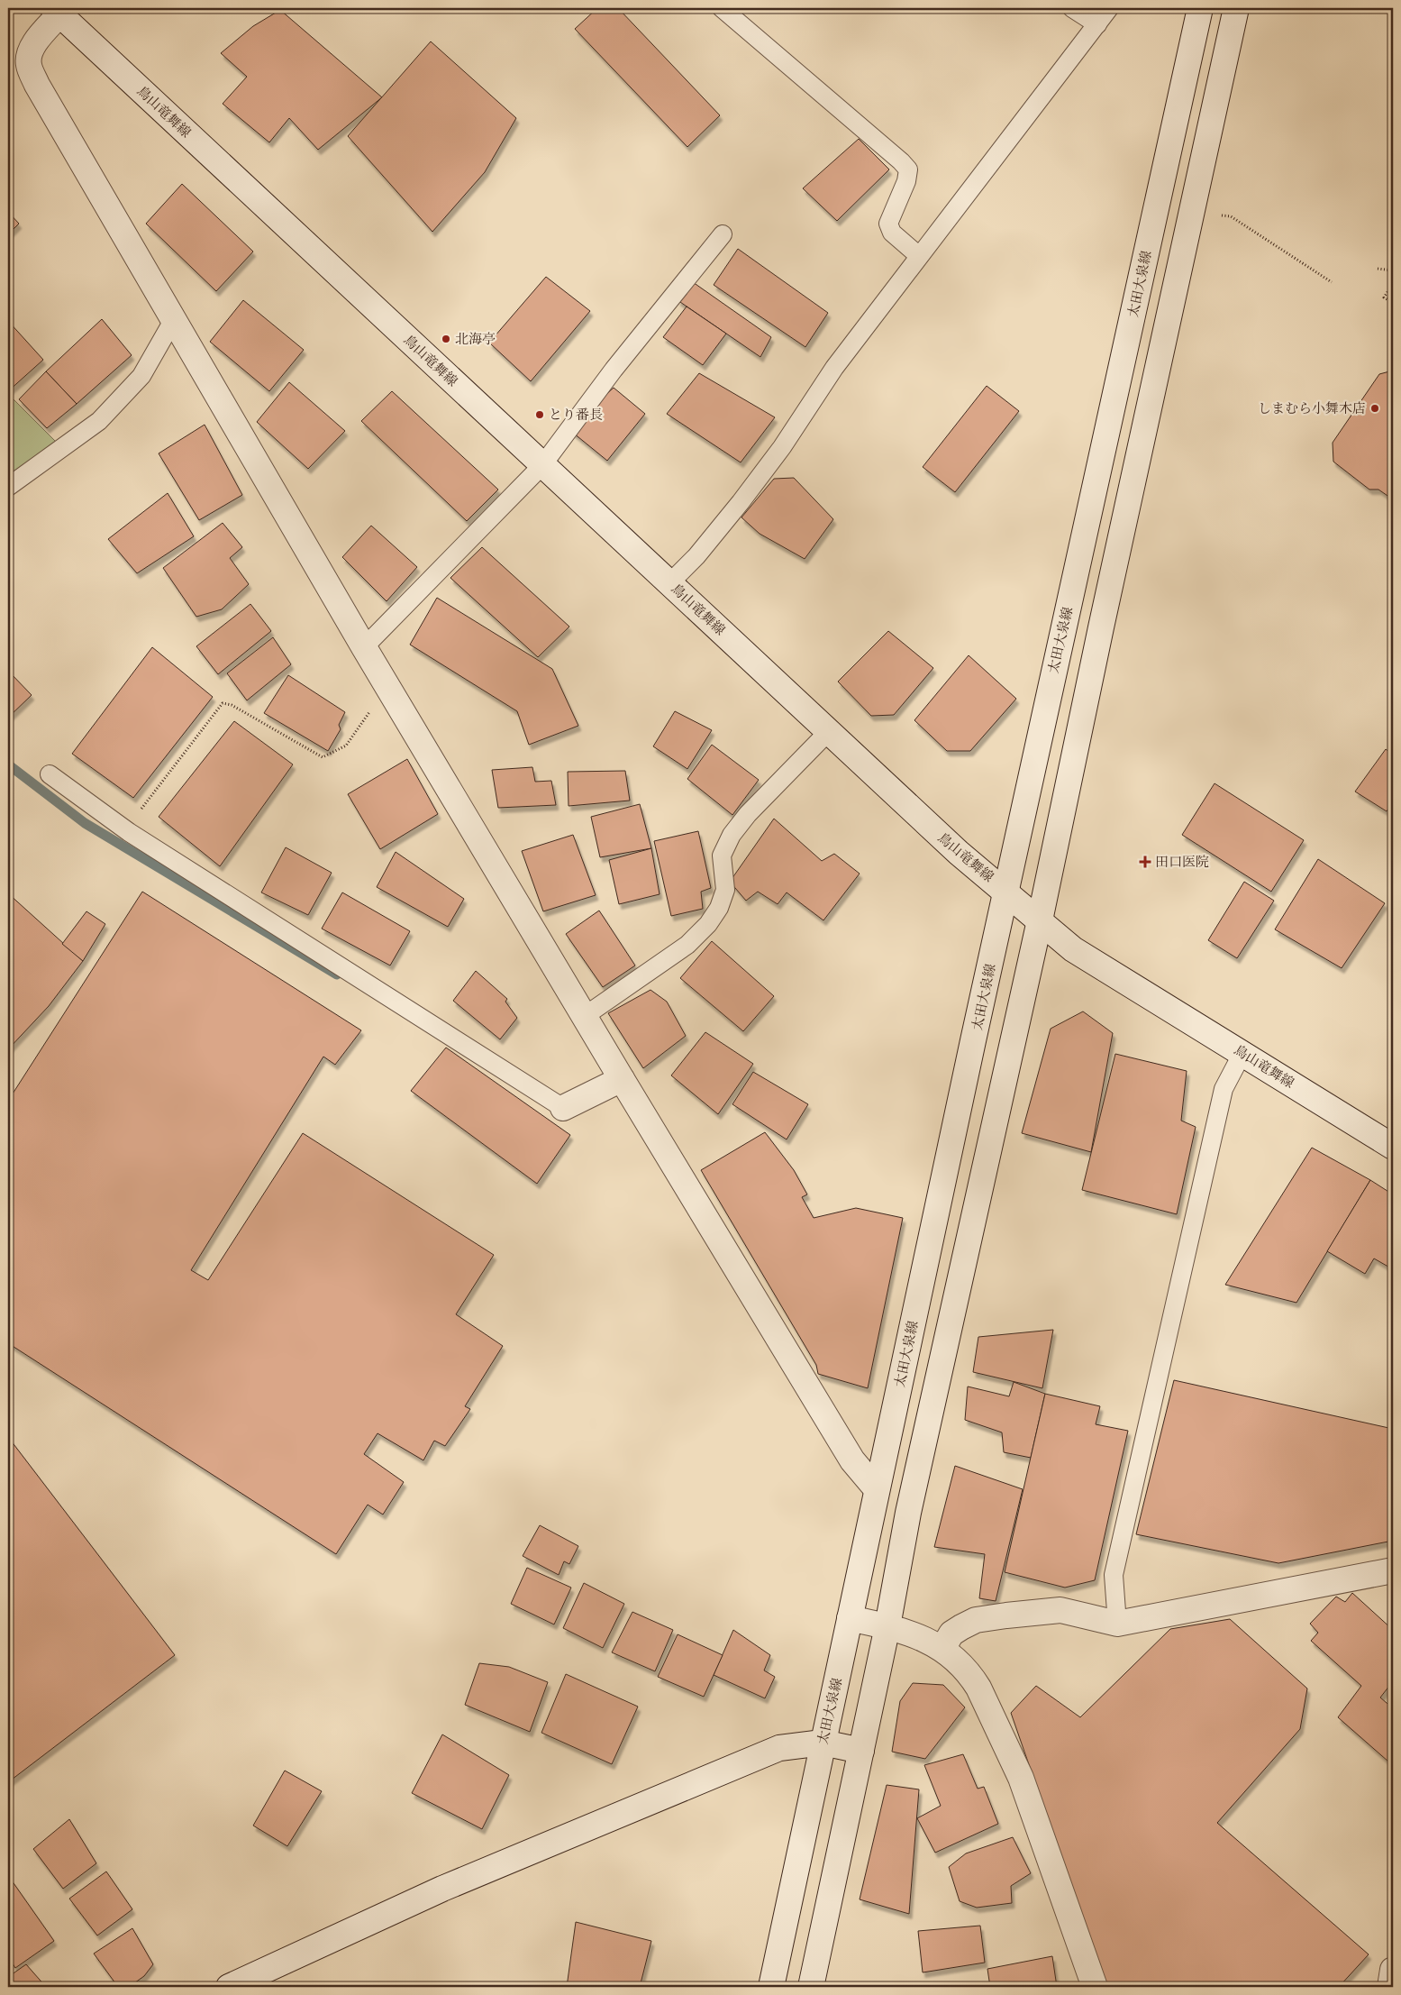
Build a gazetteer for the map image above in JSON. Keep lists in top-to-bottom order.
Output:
{
  "streets": {
    "main road": ["鳥山竜舞線", "太田大泉線"]
  },
  "crossings": [
    ["鳥山竜舞線", "太田大泉線"]
  ],
  "places": {
    "other": ["北海亭", "しまむら小舞木店", "とり番長"],
    "health": ["田口医院"]
  }
}
